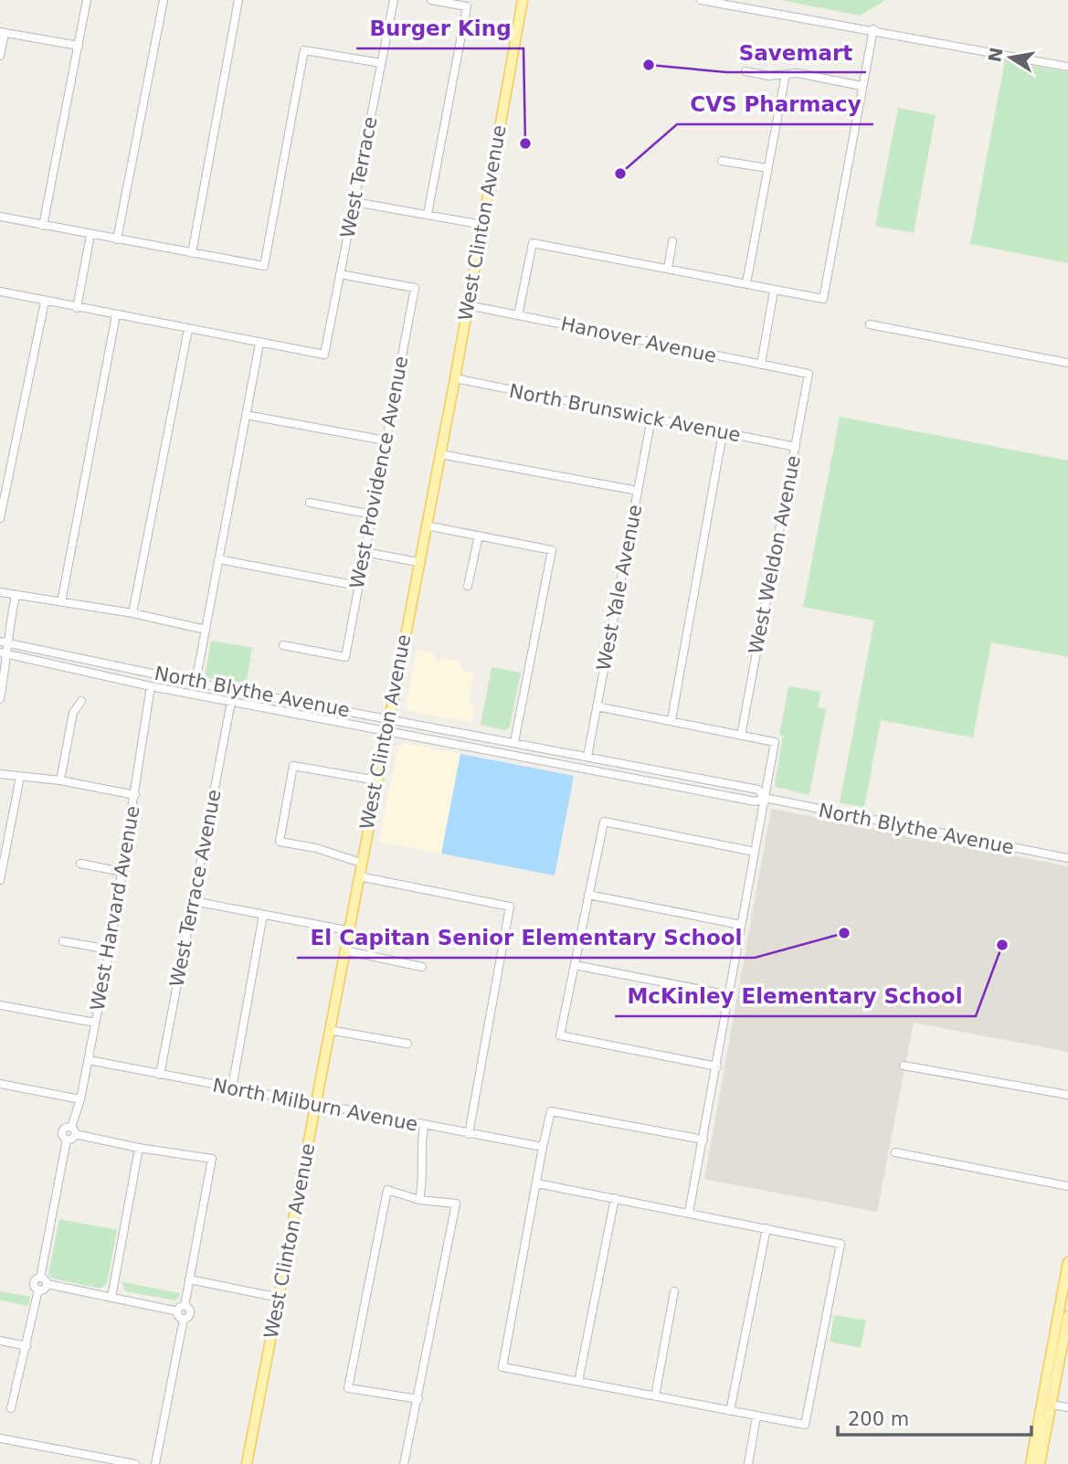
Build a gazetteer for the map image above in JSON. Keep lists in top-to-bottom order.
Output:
{
  "streets": {
    "main road": ["West Clinton Avenue"],
    "street": [
      "West Terrace",
      "Hanover Avenue",
      "North Brunswick Avenue",
      "West Providence Avenue",
      "West Weldon Avenue",
      "West Yale Avenue",
      "North Blythe Avenue",
      "West Terrace Avenue",
      "West Harvard Avenue",
      "North Milburn Avenue"
    ]
  },
  "crossings": [
    ["West Terrace", "West Providence Avenue"],
    ["West Clinton Avenue", "Hanover Avenue"],
    ["West Clinton Avenue", "North Brunswick Avenue"],
    ["West Clinton Avenue", "North Blythe Avenue"],
    ["West Clinton Avenue", "North Milburn Avenue"],
    ["Hanover Avenue", "West Weldon Avenue"],
    ["North Brunswick Avenue", "West Weldon Avenue"],
    ["North Brunswick Avenue", "West Yale Avenue"],
    ["West Yale Avenue", "North Blythe Avenue"],
    ["North Blythe Avenue", "West Terrace Avenue"],
    ["North Blythe Avenue", "West Harvard Avenue"],
    ["West Terrace Avenue", "North Milburn Avenue"],
    ["West Harvard Avenue", "North Milburn Avenue"]
  ],
  "places": [
    "Savemart",
    "Burger King",
    "CVS Pharmacy",
    "El Capitan Senior Elementary School",
    "McKinley Elementary School"
  ],
  "scale_bar": "200 m",
  "north": "left"
}
